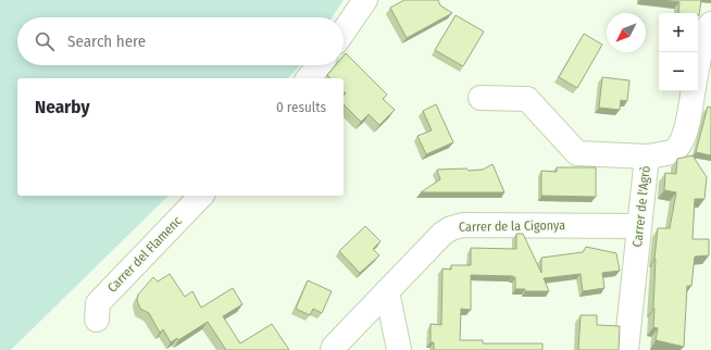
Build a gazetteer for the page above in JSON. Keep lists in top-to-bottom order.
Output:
{
  "streets": {
    "street": ["Carrer de l'Agrò", "Carrer de la Cigonya", "Carrer del Flamenc"]
  },
  "crossings": [
    ["Carrer de l'Agrò", "Carrer de la Cigonya"]
  ],
  "north": "bottom left",
  "page": {
    "map_buttons": ["+", "−"],
    "search": "Search here",
    "heading": ["Nearby", "0 results"]
  }
}
